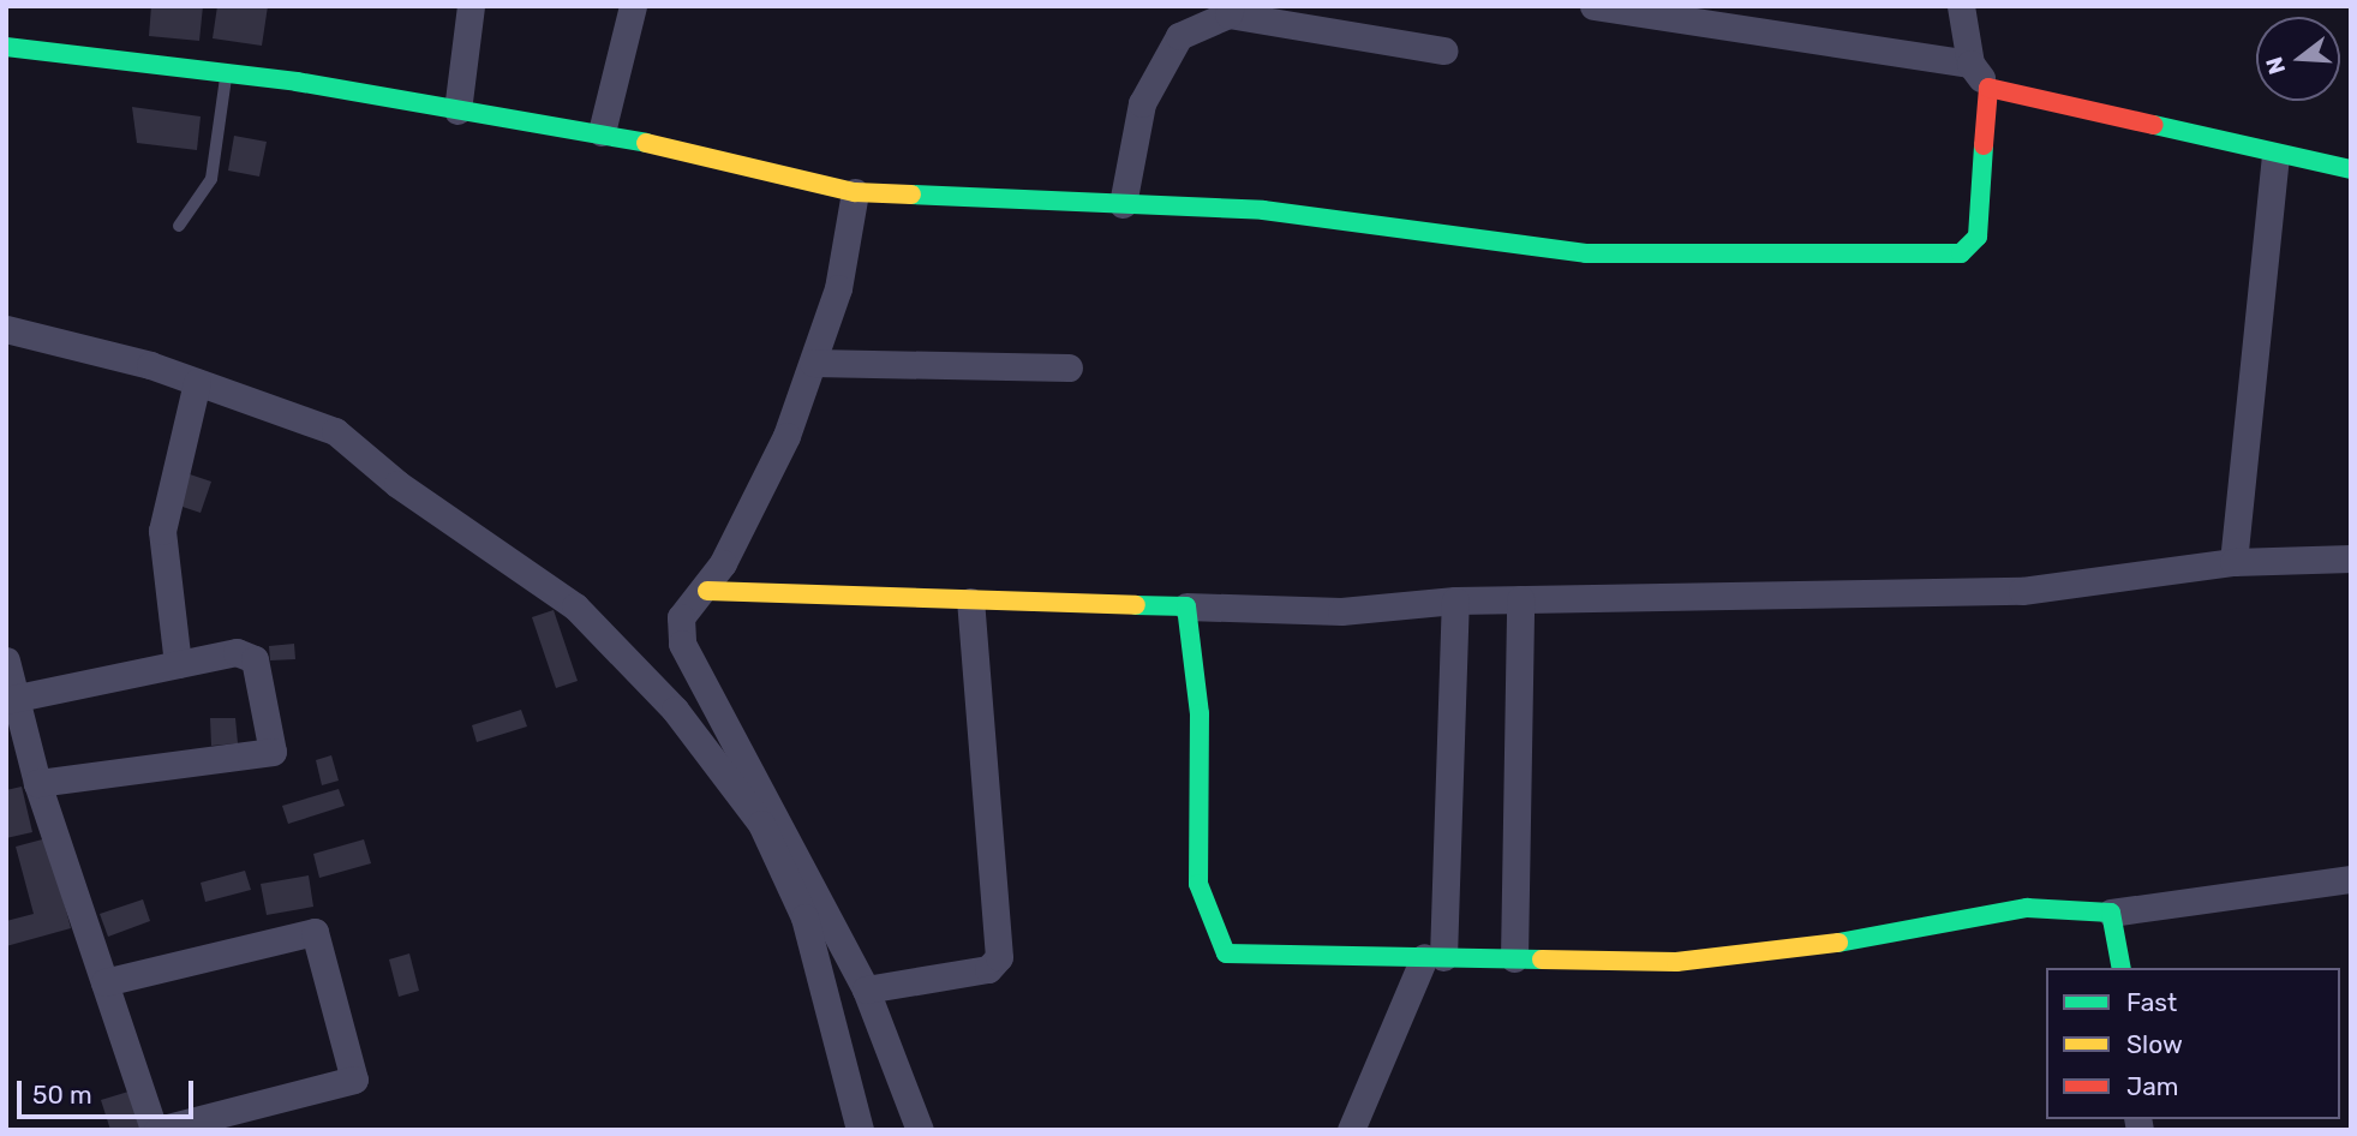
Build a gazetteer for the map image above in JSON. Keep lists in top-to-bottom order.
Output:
{
  "legend": ["Fast", "Slow", "Jam"],
  "scale_bar": "50 m",
  "north": "left"
}
